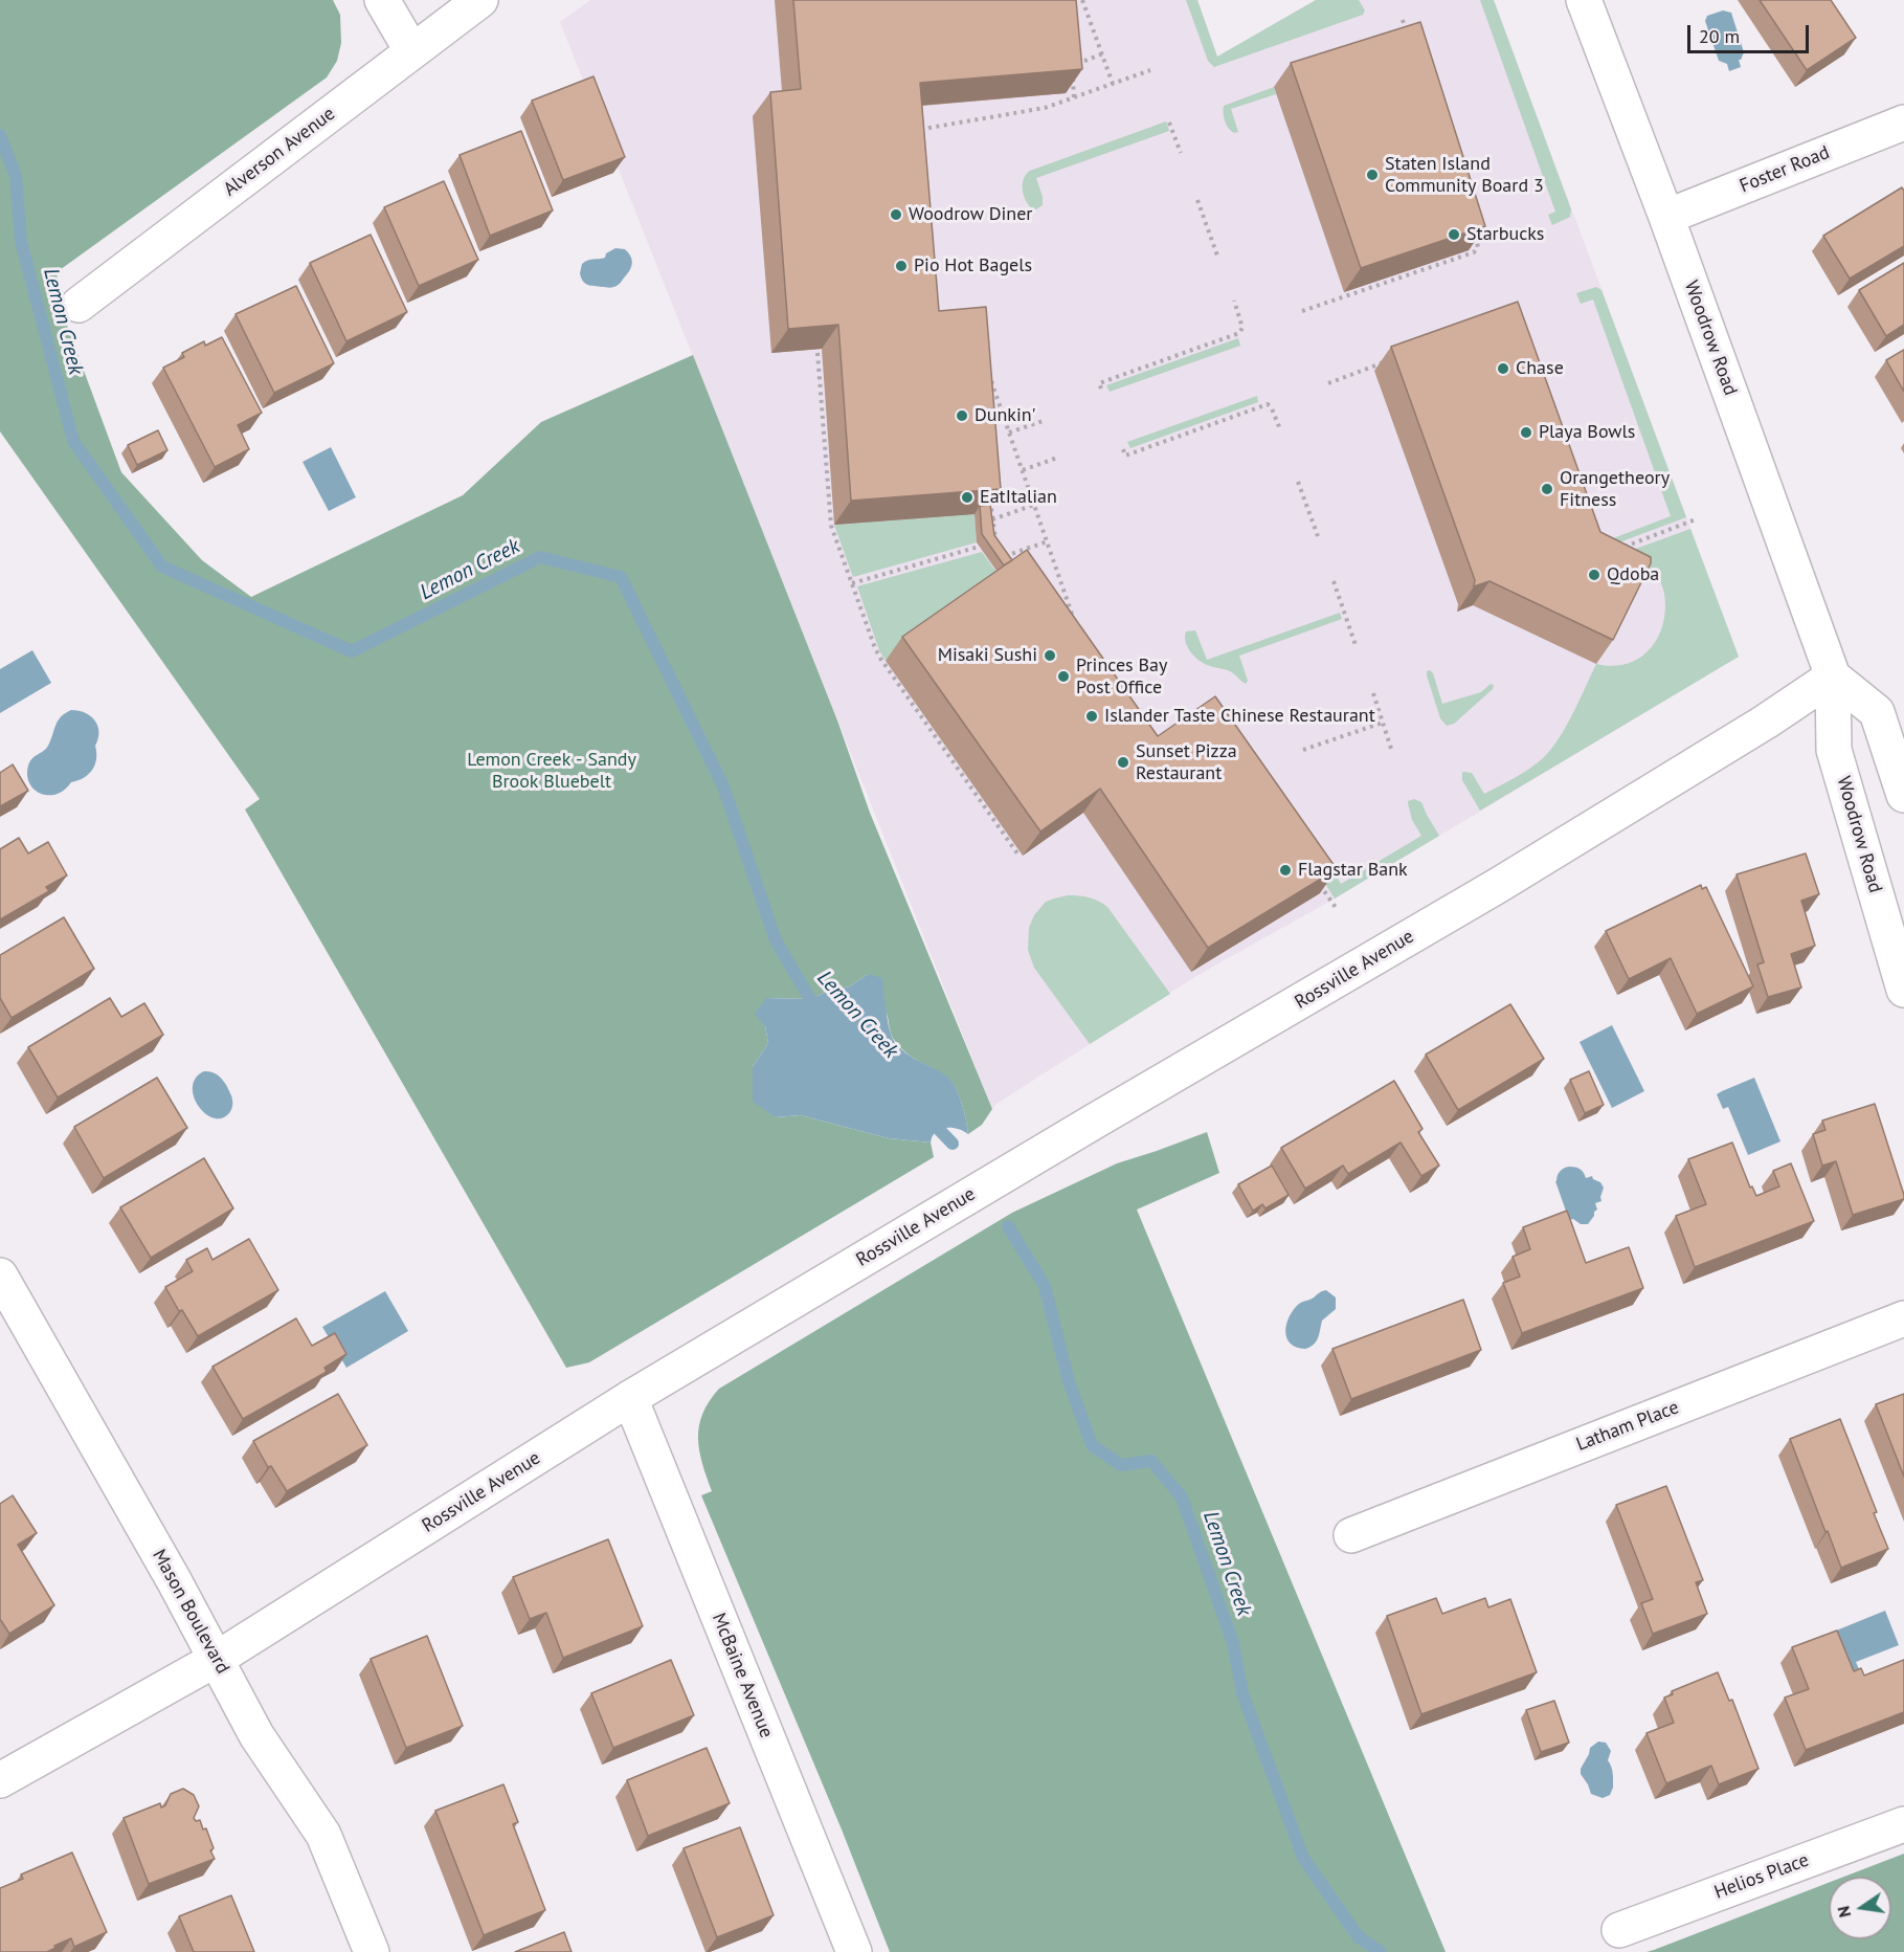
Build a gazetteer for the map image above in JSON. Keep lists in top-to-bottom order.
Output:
{
  "streets": {
    "street": [
      "Alverson Avenue",
      "Foster Road",
      "Woodrow Road",
      "Rossville Avenue",
      "Latham Place",
      "Mason Boulevard",
      "McBaine Avenue",
      "Helios Place"
    ]
  },
  "crossings": [
    ["Foster Road", "Woodrow Road"],
    ["Woodrow Road", "Rossville Avenue"],
    ["Rossville Avenue", "Mason Boulevard"],
    ["Rossville Avenue", "McBaine Avenue"]
  ],
  "water": ["Lemon Creek"],
  "parks": ["Lemon Creek - Sandy Brook Bluebelt"],
  "places": [
    "Staten Island Community Board 3",
    "Woodrow Diner",
    "Starbucks",
    "Pio Hot Bagels",
    "Chase",
    "Dunkin'",
    "Playa Bowls",
    "Orangetheory Fitness",
    "EatItalian",
    "Qdoba",
    "Misaki Sushi",
    "Princes Bay Post Office",
    "Islander Taste Chinese Restaurant",
    "Sunset Pizza Restaurant",
    "Flagstar Bank"
  ],
  "scale_bar": "20 m",
  "north": "left"
}
